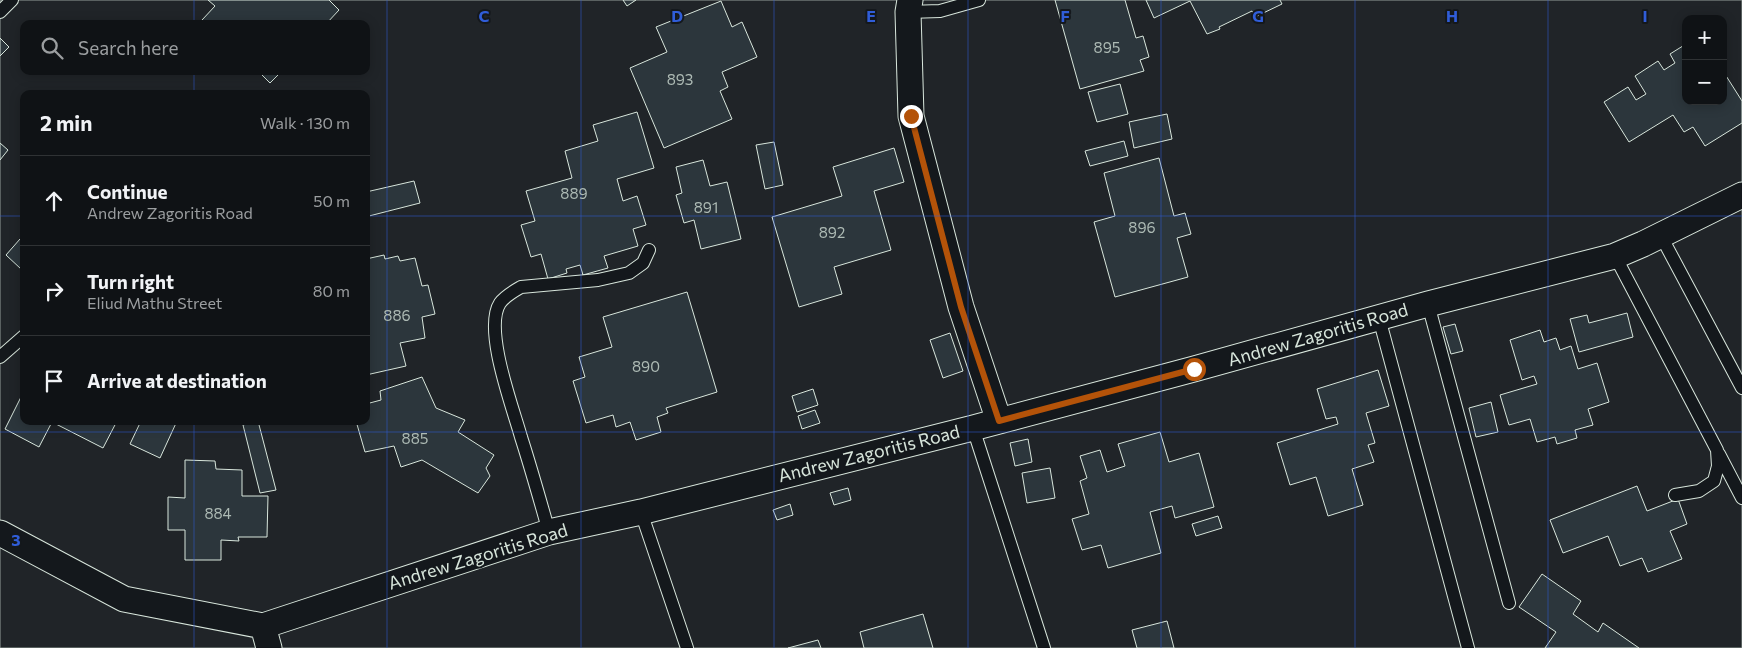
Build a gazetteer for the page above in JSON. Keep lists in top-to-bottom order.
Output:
{
  "streets": {
    "street": ["Andrew Zagoritis Road"]
  },
  "house_numbers": [
    "895",
    "893",
    "889",
    "891",
    "896",
    "892",
    "886",
    "890",
    "885",
    "884"
  ],
  "page": {
    "map_buttons": ["+", "−"],
    "search": "Search here",
    "heading": ["2 min", "Walk · 130 m"],
    "list": [
      ["Continue", "Andrew Zagoritis Road", "50 m"],
      ["Turn right", "Eliud Mathu Street", "80 m"],
      "Arrive at destination"
    ]
  },
  "grid": {
    "columns": [
      "C",
      "D",
      "E",
      "F",
      "G",
      "H",
      "I"
    ],
    "rows": ["3"]
  }
}
